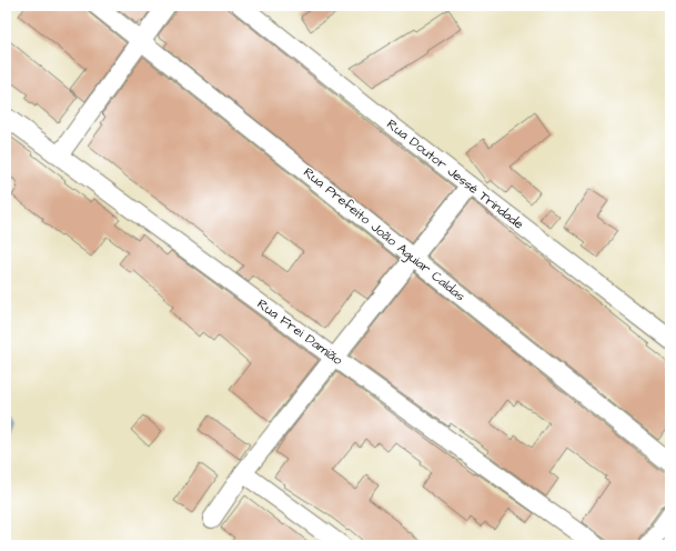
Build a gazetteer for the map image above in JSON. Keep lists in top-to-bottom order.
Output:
{
  "streets": {
    "street": ["Rua Doutor Jessé Trindade", "Rua Prefeito João Aguiar Caldas", "Rua Frei Damião"]
  }
}
